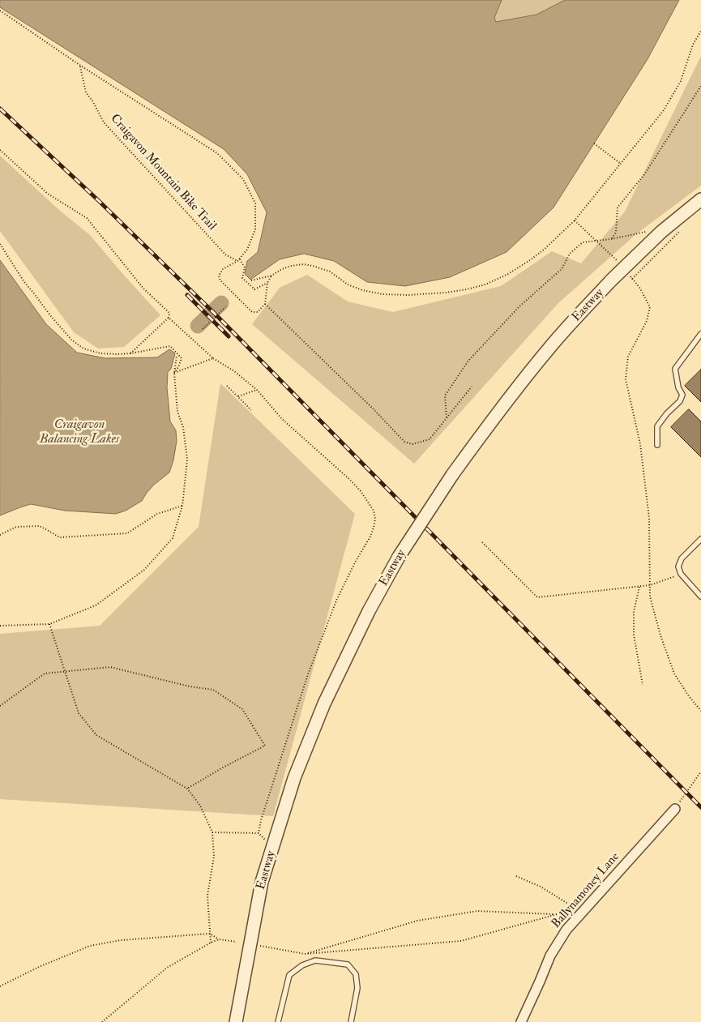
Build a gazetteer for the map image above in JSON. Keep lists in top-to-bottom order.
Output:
{
  "streets": {
    "street": ["Eastway", "Ballynamoney Lane"],
    "path": ["Craigavon Mountain Bike Trail"]
  },
  "water": ["Craigavon Balancing Lakes"]
}
